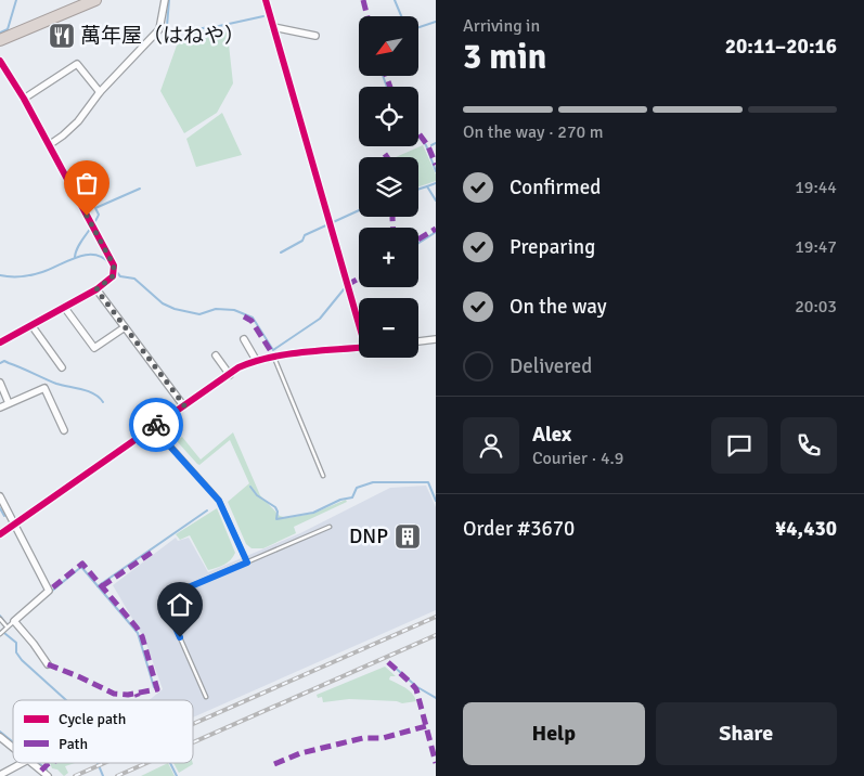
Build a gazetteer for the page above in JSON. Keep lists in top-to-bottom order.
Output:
{
  "places": {
    "restaurant": ["萬年屋（はねや）"],
    "building": ["DNP"]
  },
  "legend": ["Cycle path", "Path"],
  "north": "bottom left",
  "page": {
    "heading": ["3 min", "Arriving in", "20:11–20:16"],
    "panel": [
      "Alex",
      "Courier · 4.9",
      "Order #3670",
      "¥4,430"
    ],
    "map_buttons": ["+", "−"],
    "bar": "On the way · 270 m",
    "list": [
      ["Confirmed", "19:44"],
      ["Preparing", "19:47"],
      ["On the way", "20:03"],
      "Delivered"
    ],
    "buttons": ["Help", "Share"]
  }
}
